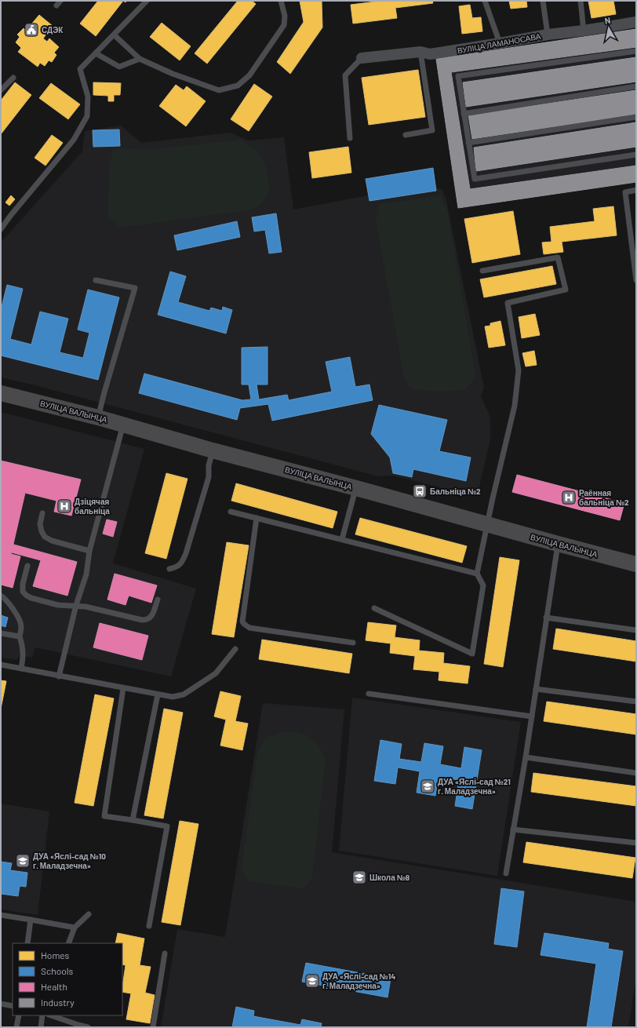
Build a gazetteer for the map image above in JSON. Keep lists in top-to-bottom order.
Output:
{
  "streets": {
    "street": ["ВУЛІЦА ЛАМАНОСАВА", "ВУЛІЦА ВАЛЫНЦА"]
  },
  "places": {
    "public building": ["СДЭК"],
    "bus stop": ["Бальніца №2"],
    "hospital": ["Раённая бальніца №2", "Дзіцячая бальніца"],
    "school or university": [
      "ДУА «Яслі-сад №21 г. Маладзечна»",
      "ДУА «Яслі-сад №10 г. Маладзечна»",
      "Школа №8",
      "ДУА «Яслі-сад №14 г. Маладзечна»"
    ]
  },
  "legend": [
    "Homes",
    "Schools",
    "Health",
    "Industry"
  ],
  "north": "top"
}
